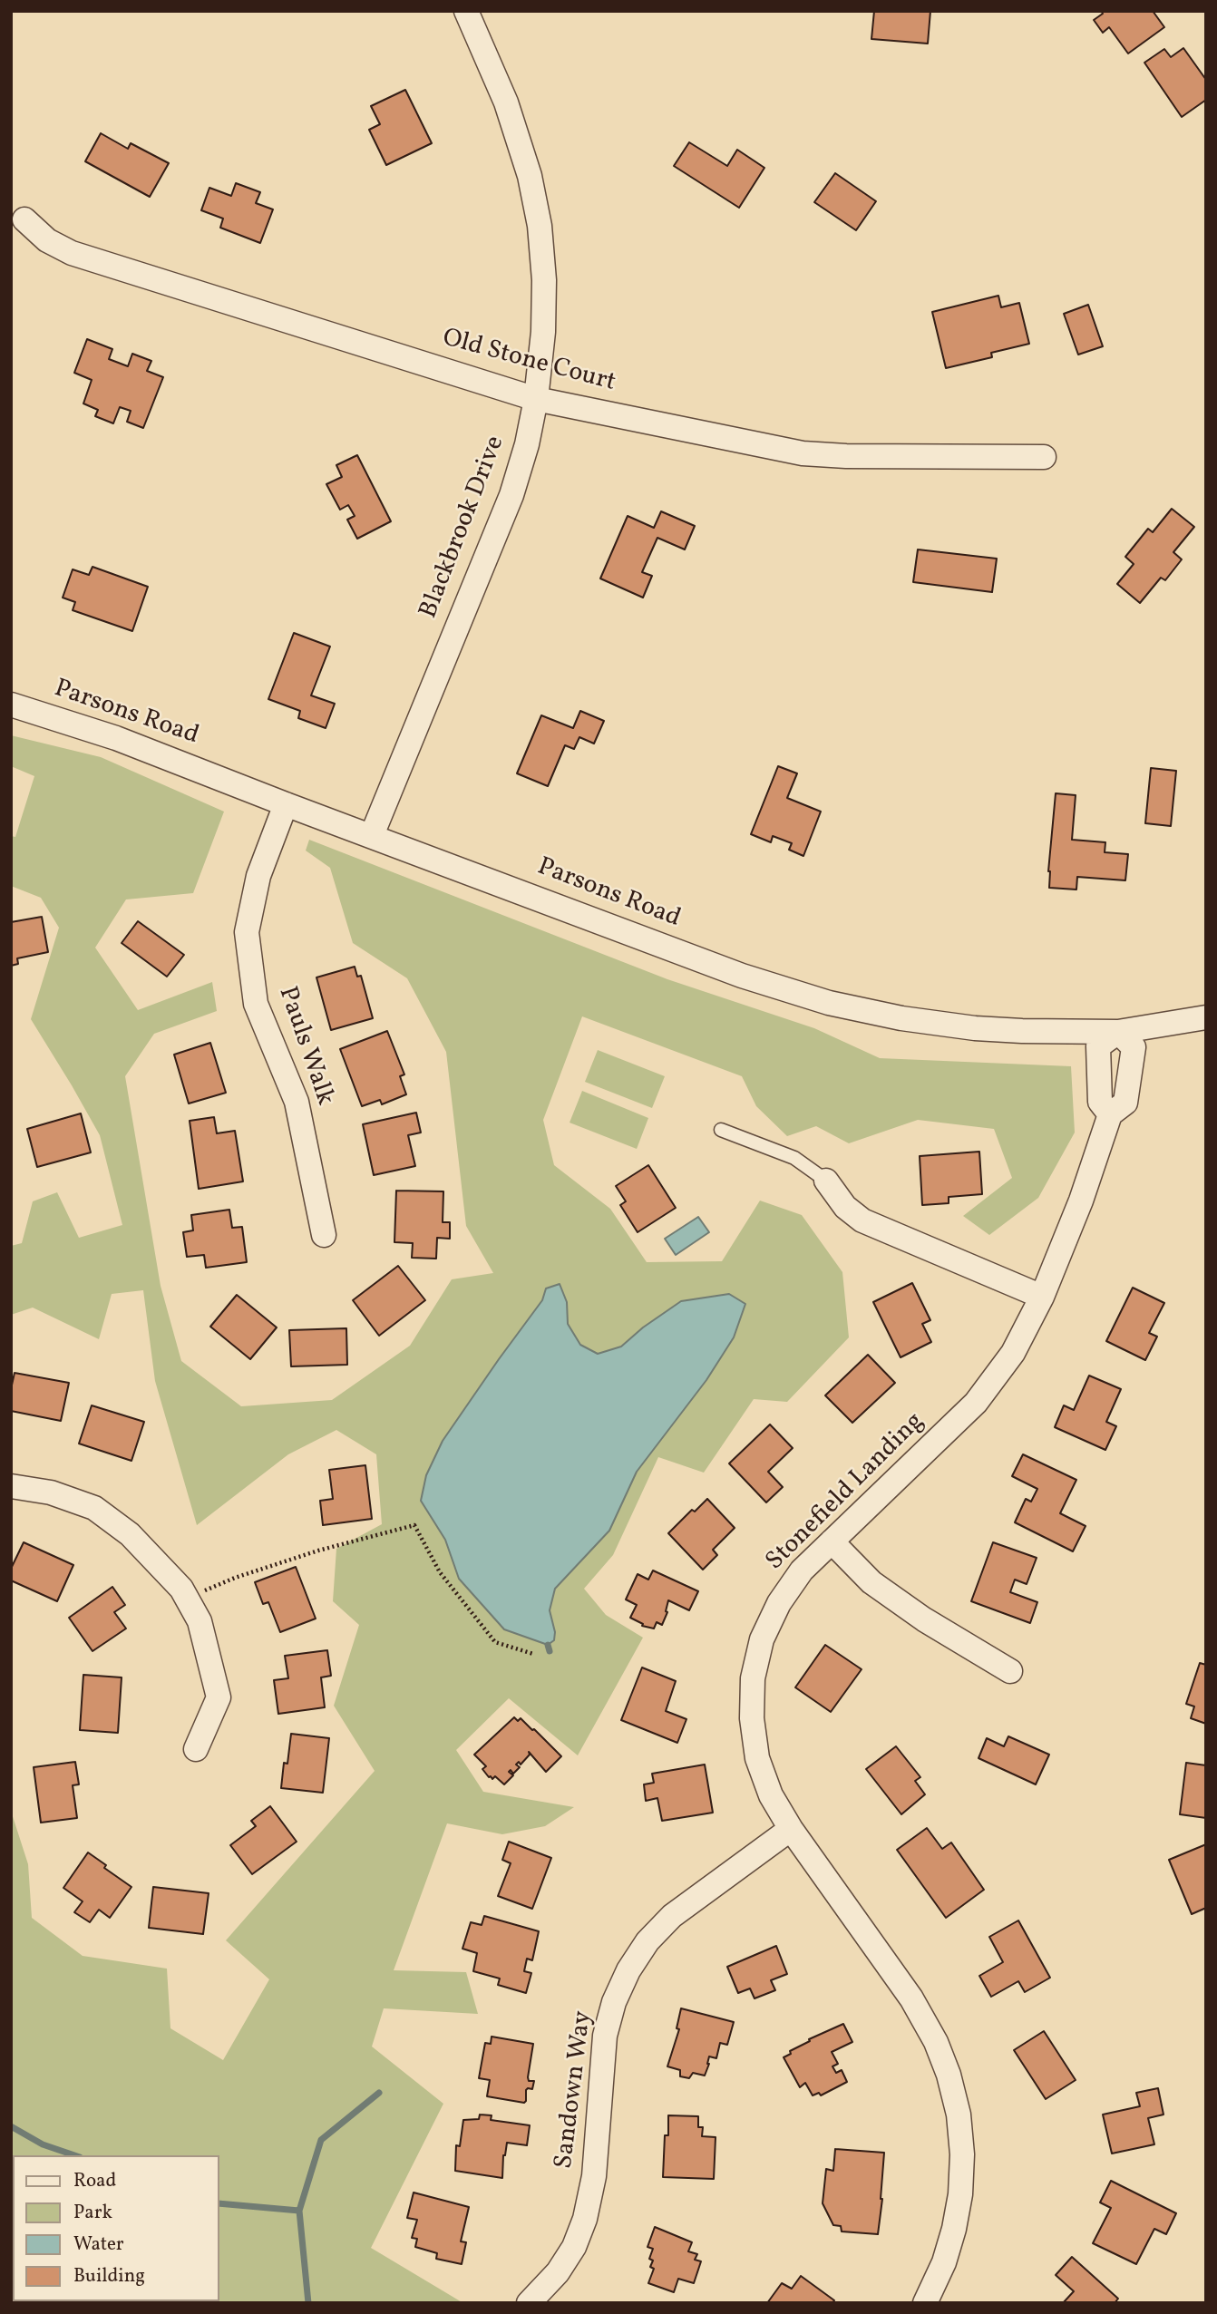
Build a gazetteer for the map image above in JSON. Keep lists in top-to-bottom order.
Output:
{
  "streets": {
    "street": [
      "Old Stone Court",
      "Blackbrook Drive",
      "Parsons Road",
      "Pauls Walk",
      "Stonefield Landing",
      "Sandown Way"
    ]
  },
  "crossings": [
    ["Old Stone Court", "Blackbrook Drive"],
    ["Blackbrook Drive", "Parsons Road"],
    ["Parsons Road", "Pauls Walk"],
    ["Parsons Road", "Stonefield Landing"],
    ["Stonefield Landing", "Sandown Way"]
  ],
  "legend": [
    "Road",
    "Park",
    "Water",
    "Building"
  ]
}
